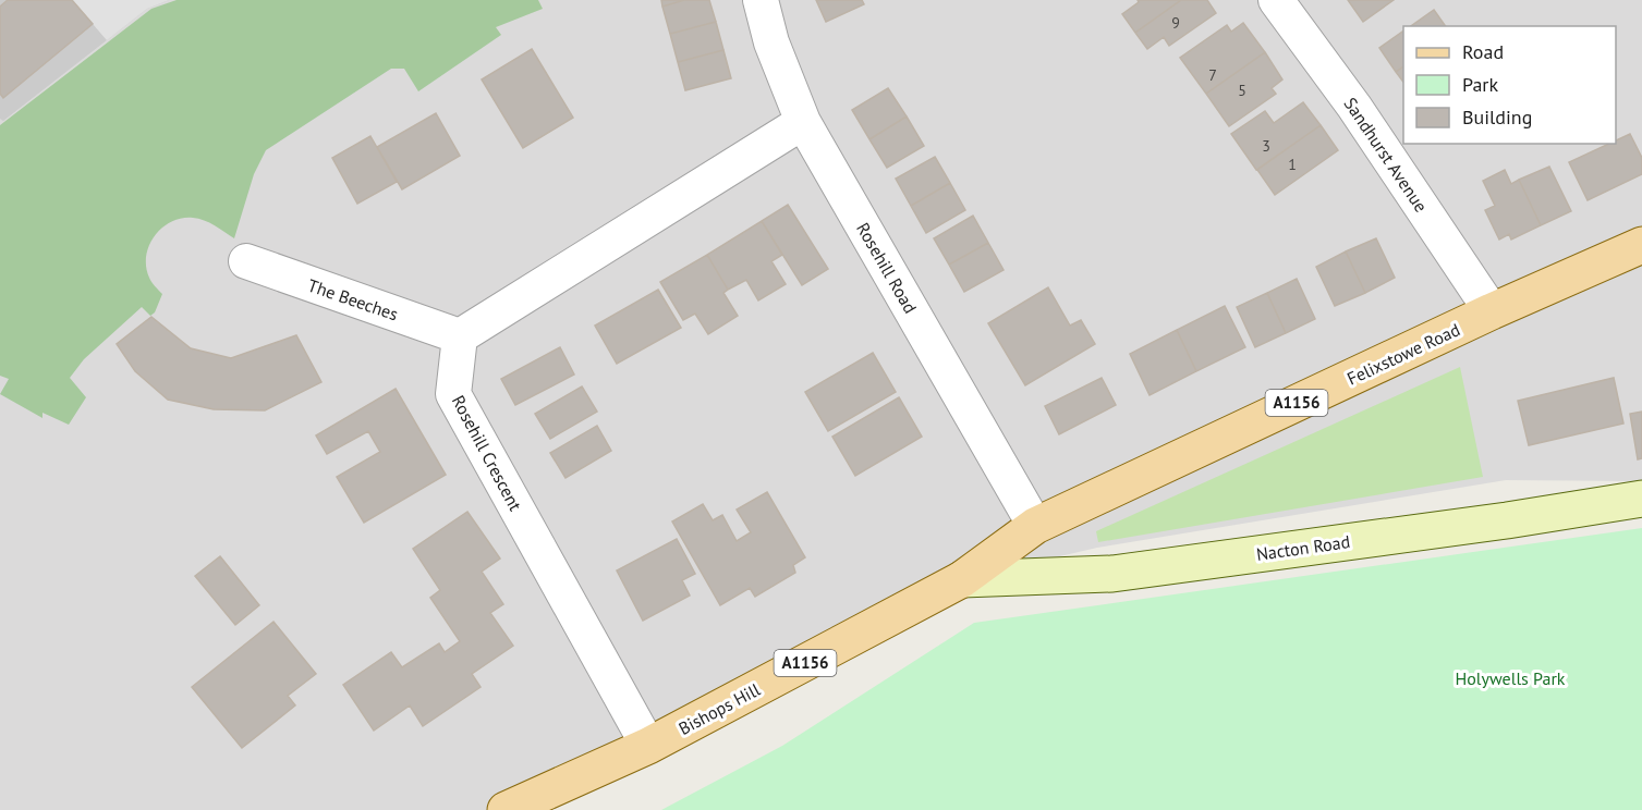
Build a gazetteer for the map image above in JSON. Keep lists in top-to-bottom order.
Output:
{
  "streets": {
    "main road": ["Felixstowe Road", "A1156", "Bishops Hill"],
    "street": [
      "Sandhurst Avenue",
      "Rosehill Road",
      "The Beeches",
      "Rosehill Crescent",
      "Nacton Road"
    ]
  },
  "crossings": [
    ["Sandhurst Avenue", "Felixstowe Road"],
    ["Rosehill Road", "Felixstowe Road"],
    ["The Beeches", "Rosehill Crescent"],
    ["Felixstowe Road", "Nacton Road"],
    ["Felixstowe Road", "Bishops Hill"],
    ["Rosehill Crescent", "Bishops Hill"],
    ["Nacton Road", "Bishops Hill"]
  ],
  "parks": ["Holywells Park"],
  "house_numbers": [
    "9",
    "7",
    "5",
    "3",
    "1"
  ],
  "legend": ["Road", "Park", "Building"]
}
